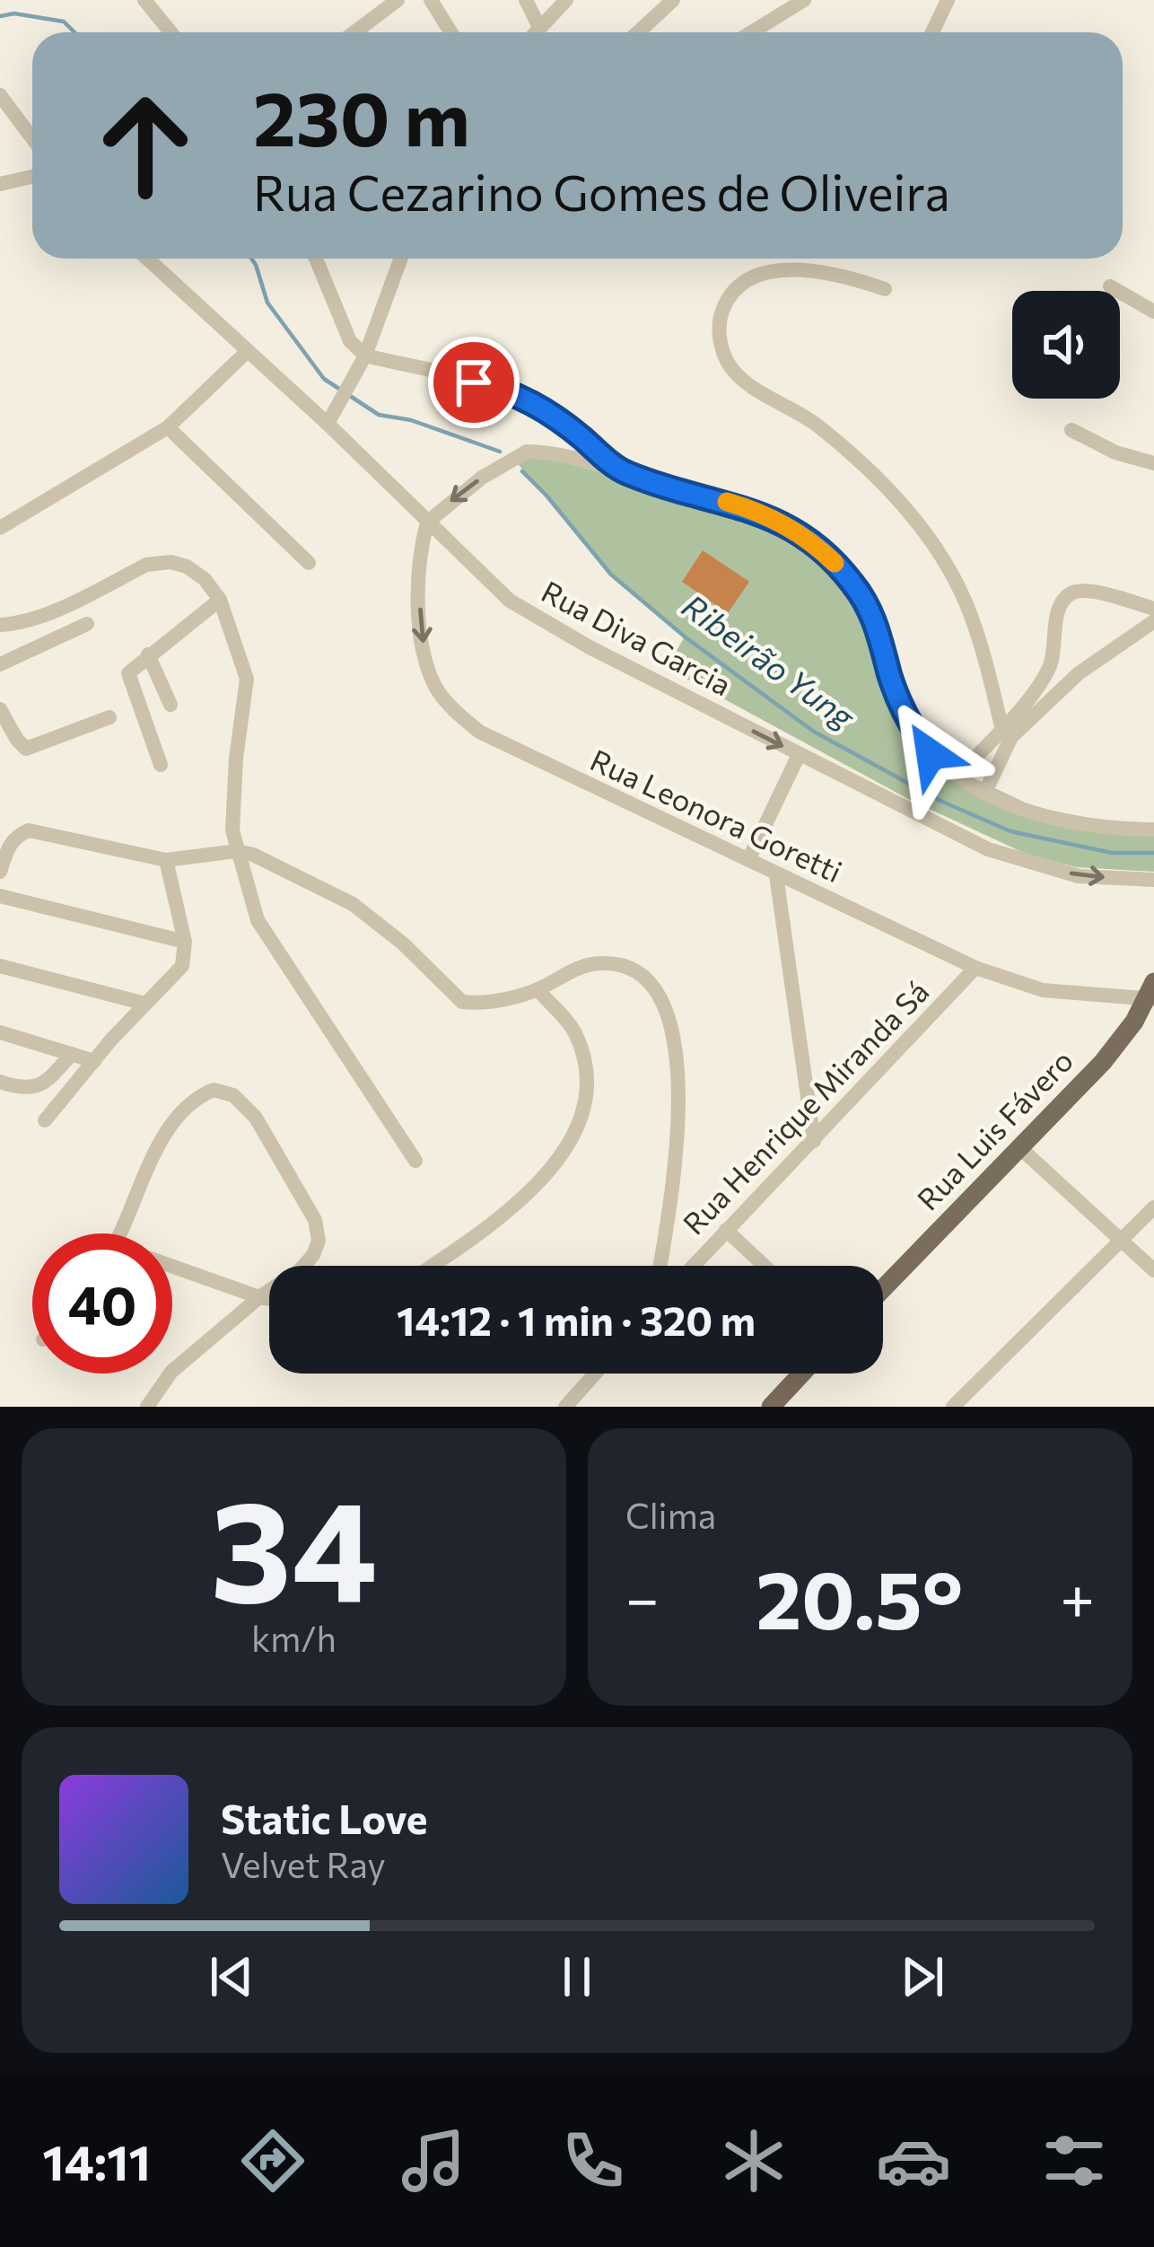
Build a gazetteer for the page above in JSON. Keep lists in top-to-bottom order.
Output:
{
  "streets": {
    "main road": ["Rua Luis Fávero"],
    "street": ["Rua Diva Garcia", "Rua Leonora Goretti", "Rua Henrique Miranda Sá"]
  },
  "crossings": [
    ["Rua Diva Garcia", "Rua Leonora Goretti"],
    ["Rua Leonora Goretti", "Rua Henrique Miranda Sá"],
    ["Rua Leonora Goretti", "Rua Luis Fávero"]
  ],
  "one_way": ["Rua Diva Garcia", "Rua Leonora Goretti"],
  "water": ["Ribeirão Yung"],
  "page": {
    "turn": ["230 m", "Rua Cezarino Gomes de Oliveira"],
    "limit": "40",
    "trip": "14:12 · 1 min · 320 m",
    "tile": [
      ["34", "km/h"],
      "Clima"
    ],
    "heat": ["−", "20.5°", "+"],
    "song": ["Static Love", "Velvet Ray"],
    "tabs": "14:11"
  }
}
